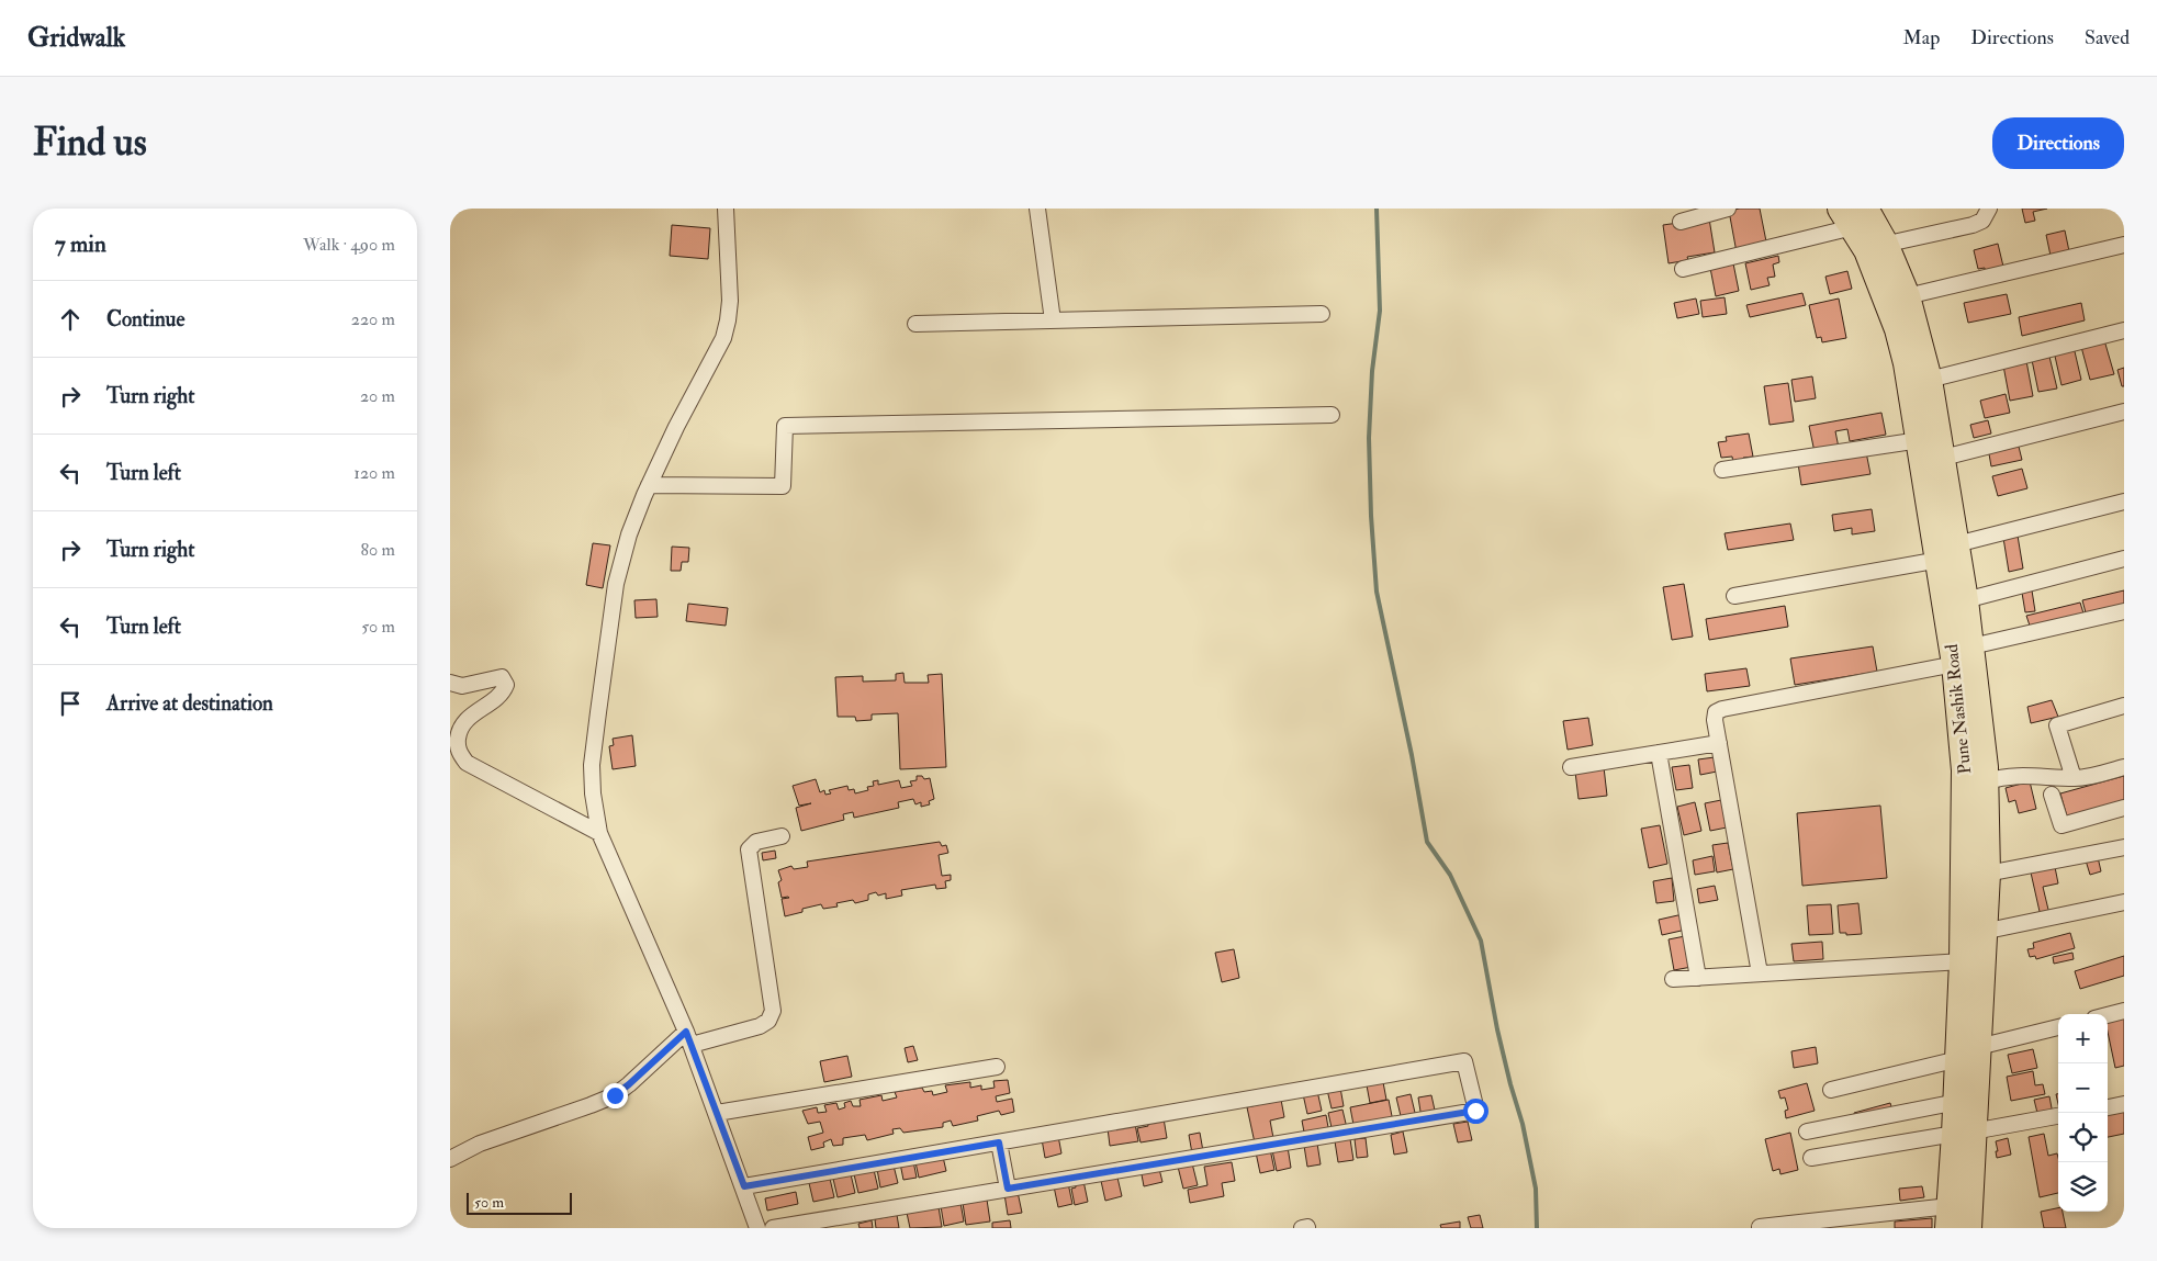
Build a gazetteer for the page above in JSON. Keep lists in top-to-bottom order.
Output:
{
  "streets": {
    "highway": ["Pune Nashik Road"]
  },
  "scale_bar": "50 m",
  "page": {
    "header": "Gridwalk",
    "nav": ["Map", "Directions", "Saved"],
    "buttons": "Directions",
    "title": "Find us",
    "heading": ["7 min", "Walk · 490 m"],
    "list": [
      ["Continue", "220 m"],
      ["Turn right", "20 m"],
      ["Turn left", "120 m"],
      ["Turn right", "80 m"],
      ["Turn left", "50 m"],
      "Arrive at destination"
    ],
    "map_buttons": ["+", "−"],
    "scale": "50 m"
  }
}
